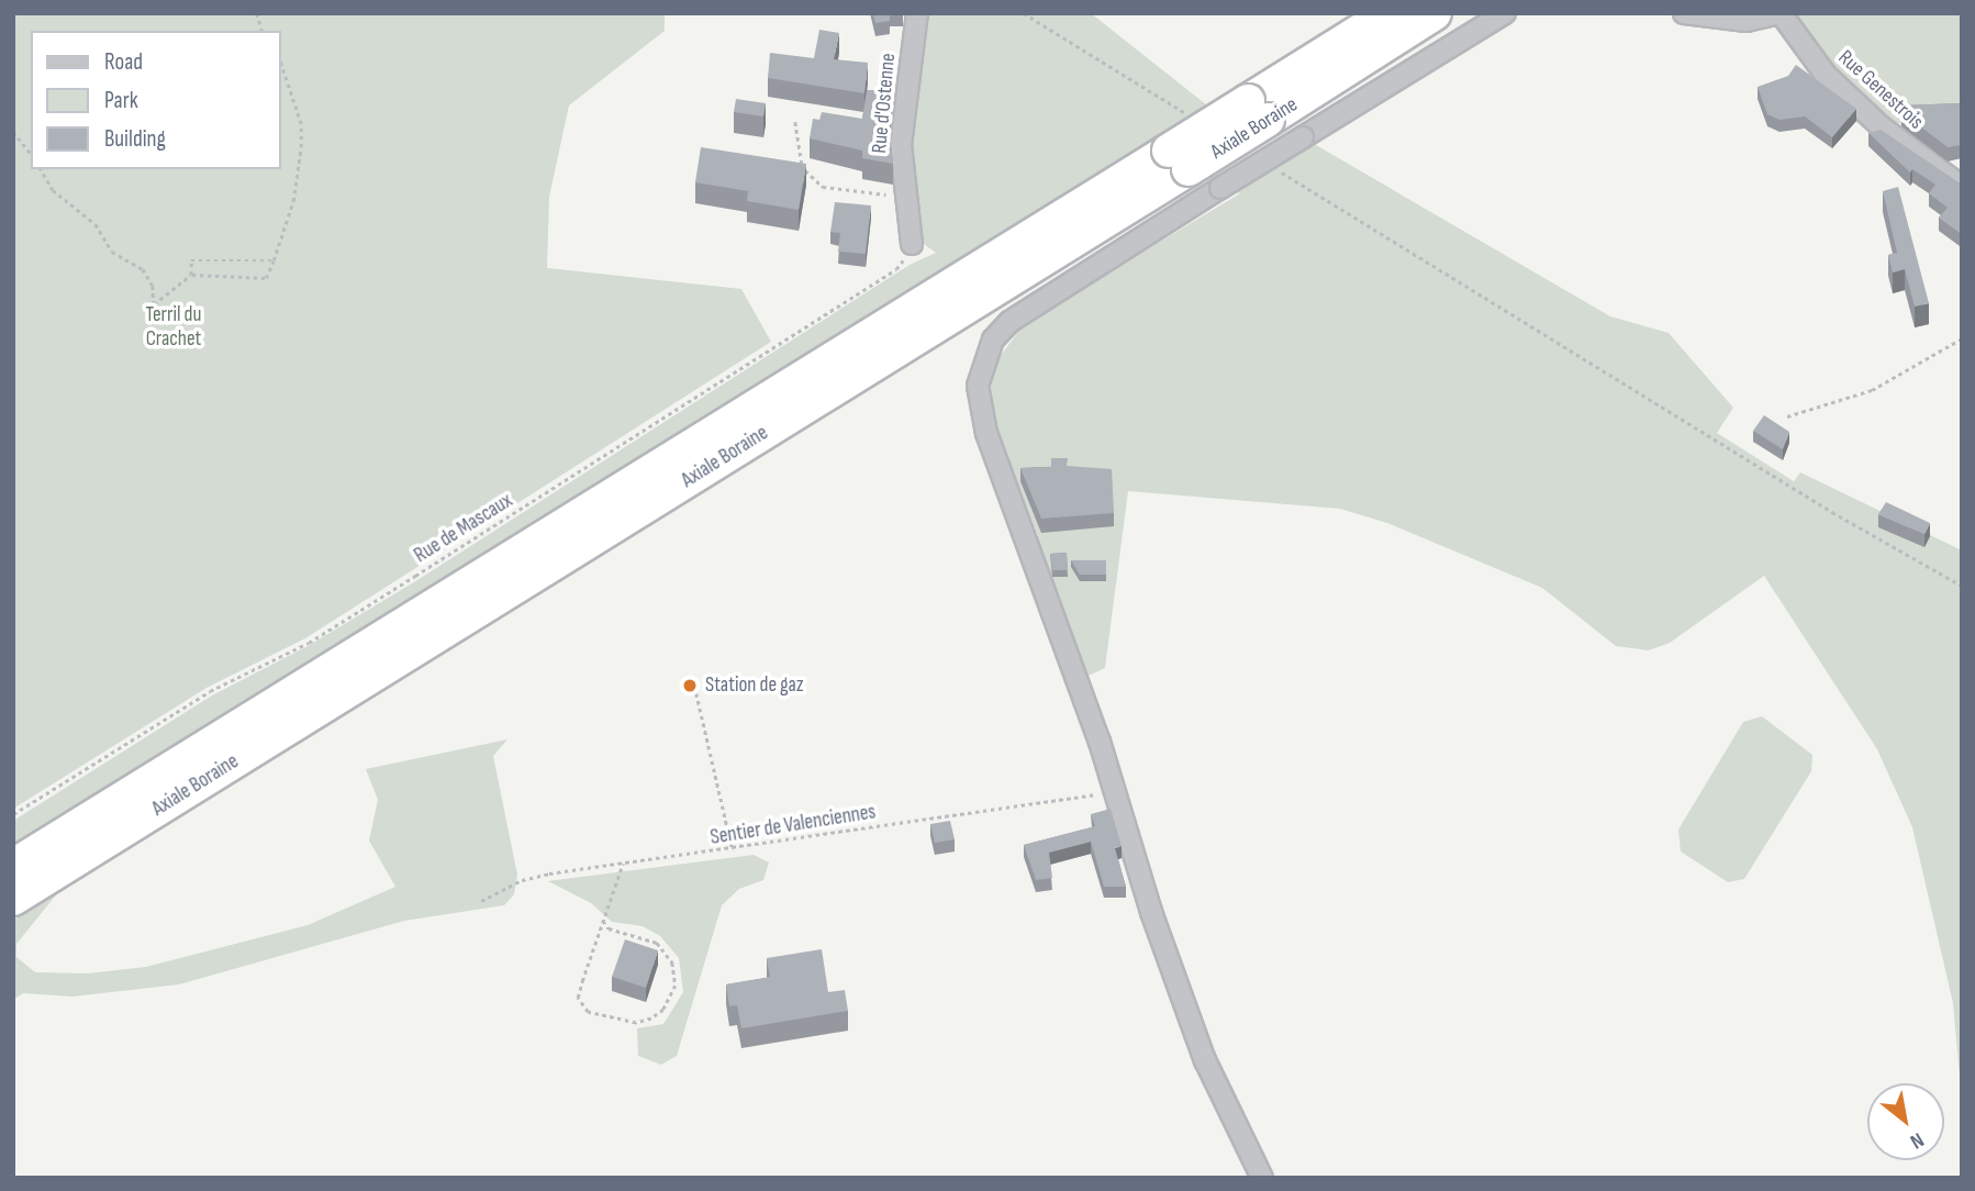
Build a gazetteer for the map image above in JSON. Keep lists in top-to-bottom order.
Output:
{
  "streets": {
    "highway": ["Axiale Boraine"],
    "street": ["Rue Genestrois", "Rue d'Ostenne"],
    "path": ["Rue de Mascaux", "Sentier de Valenciennes"]
  },
  "crossings": [
    ["Rue d'Ostenne", "Rue de Mascaux"]
  ],
  "parks": ["Terril du Crachet"],
  "places": ["Station de gaz"],
  "legend": ["Road", "Park", "Building"],
  "north": "bottom right"
}
